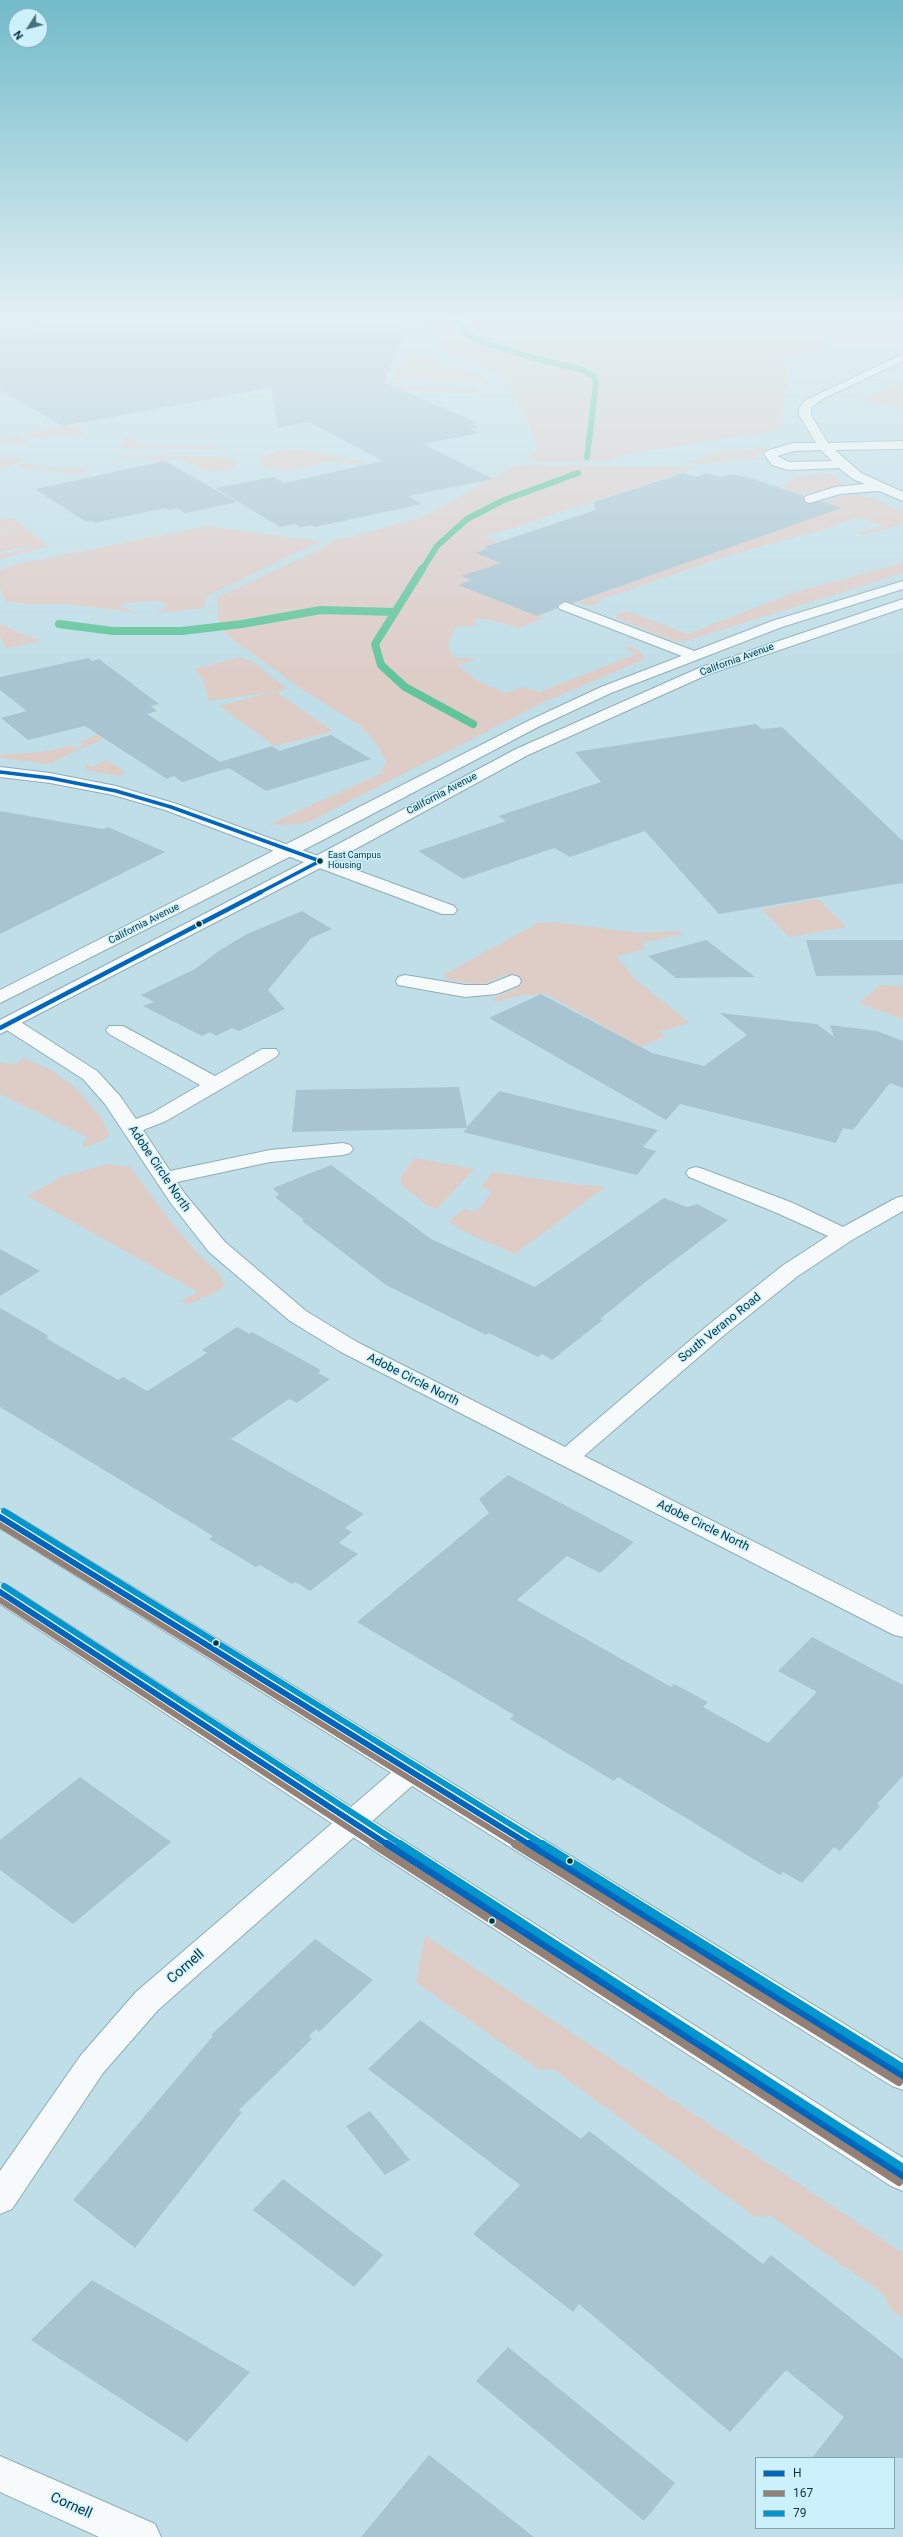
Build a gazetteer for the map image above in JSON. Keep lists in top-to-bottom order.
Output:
{
  "streets": {
    "main road": [
      "California Avenue",
      "Adobe Circle North",
      "South Verano Road",
      "Cornell"
    ]
  },
  "crossings": [
    ["California Avenue", "Adobe Circle North"],
    ["Adobe Circle North", "South Verano Road"]
  ],
  "places": ["East Campus Housing"],
  "lines": ["transit line H", "transit line 79", "transit line 167"],
  "legend": ["H", "167", "79"],
  "north": "bottom left"
}
